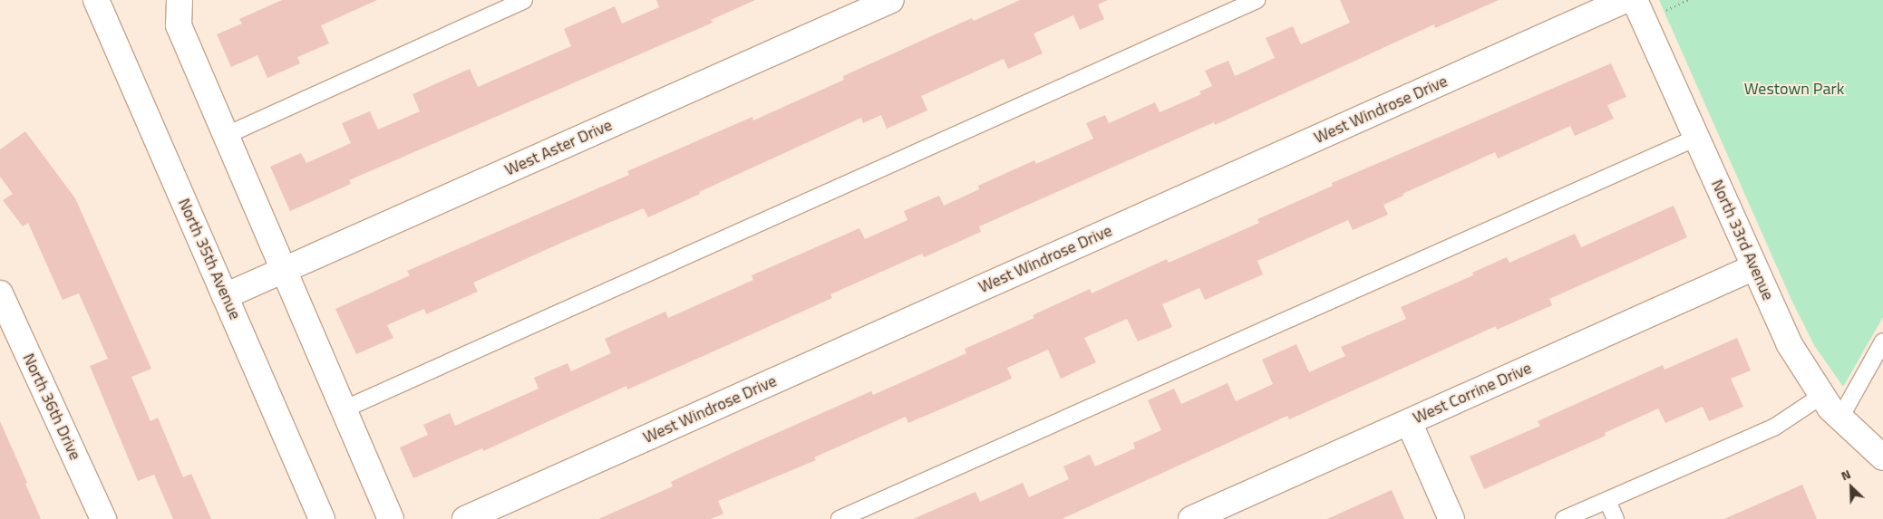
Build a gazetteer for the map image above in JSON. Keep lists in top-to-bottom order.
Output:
{
  "streets": {
    "street": [
      "West Windrose Drive",
      "West Aster Drive",
      "North 33rd Avenue",
      "North 35th Avenue",
      "West Corrine Drive",
      "North 36th Drive"
    ]
  },
  "crossings": [
    ["West Aster Drive", "North 35th Avenue"],
    ["North 33rd Avenue", "West Corrine Drive"]
  ],
  "parks": ["Westown Park"],
  "north": "top left"
}
